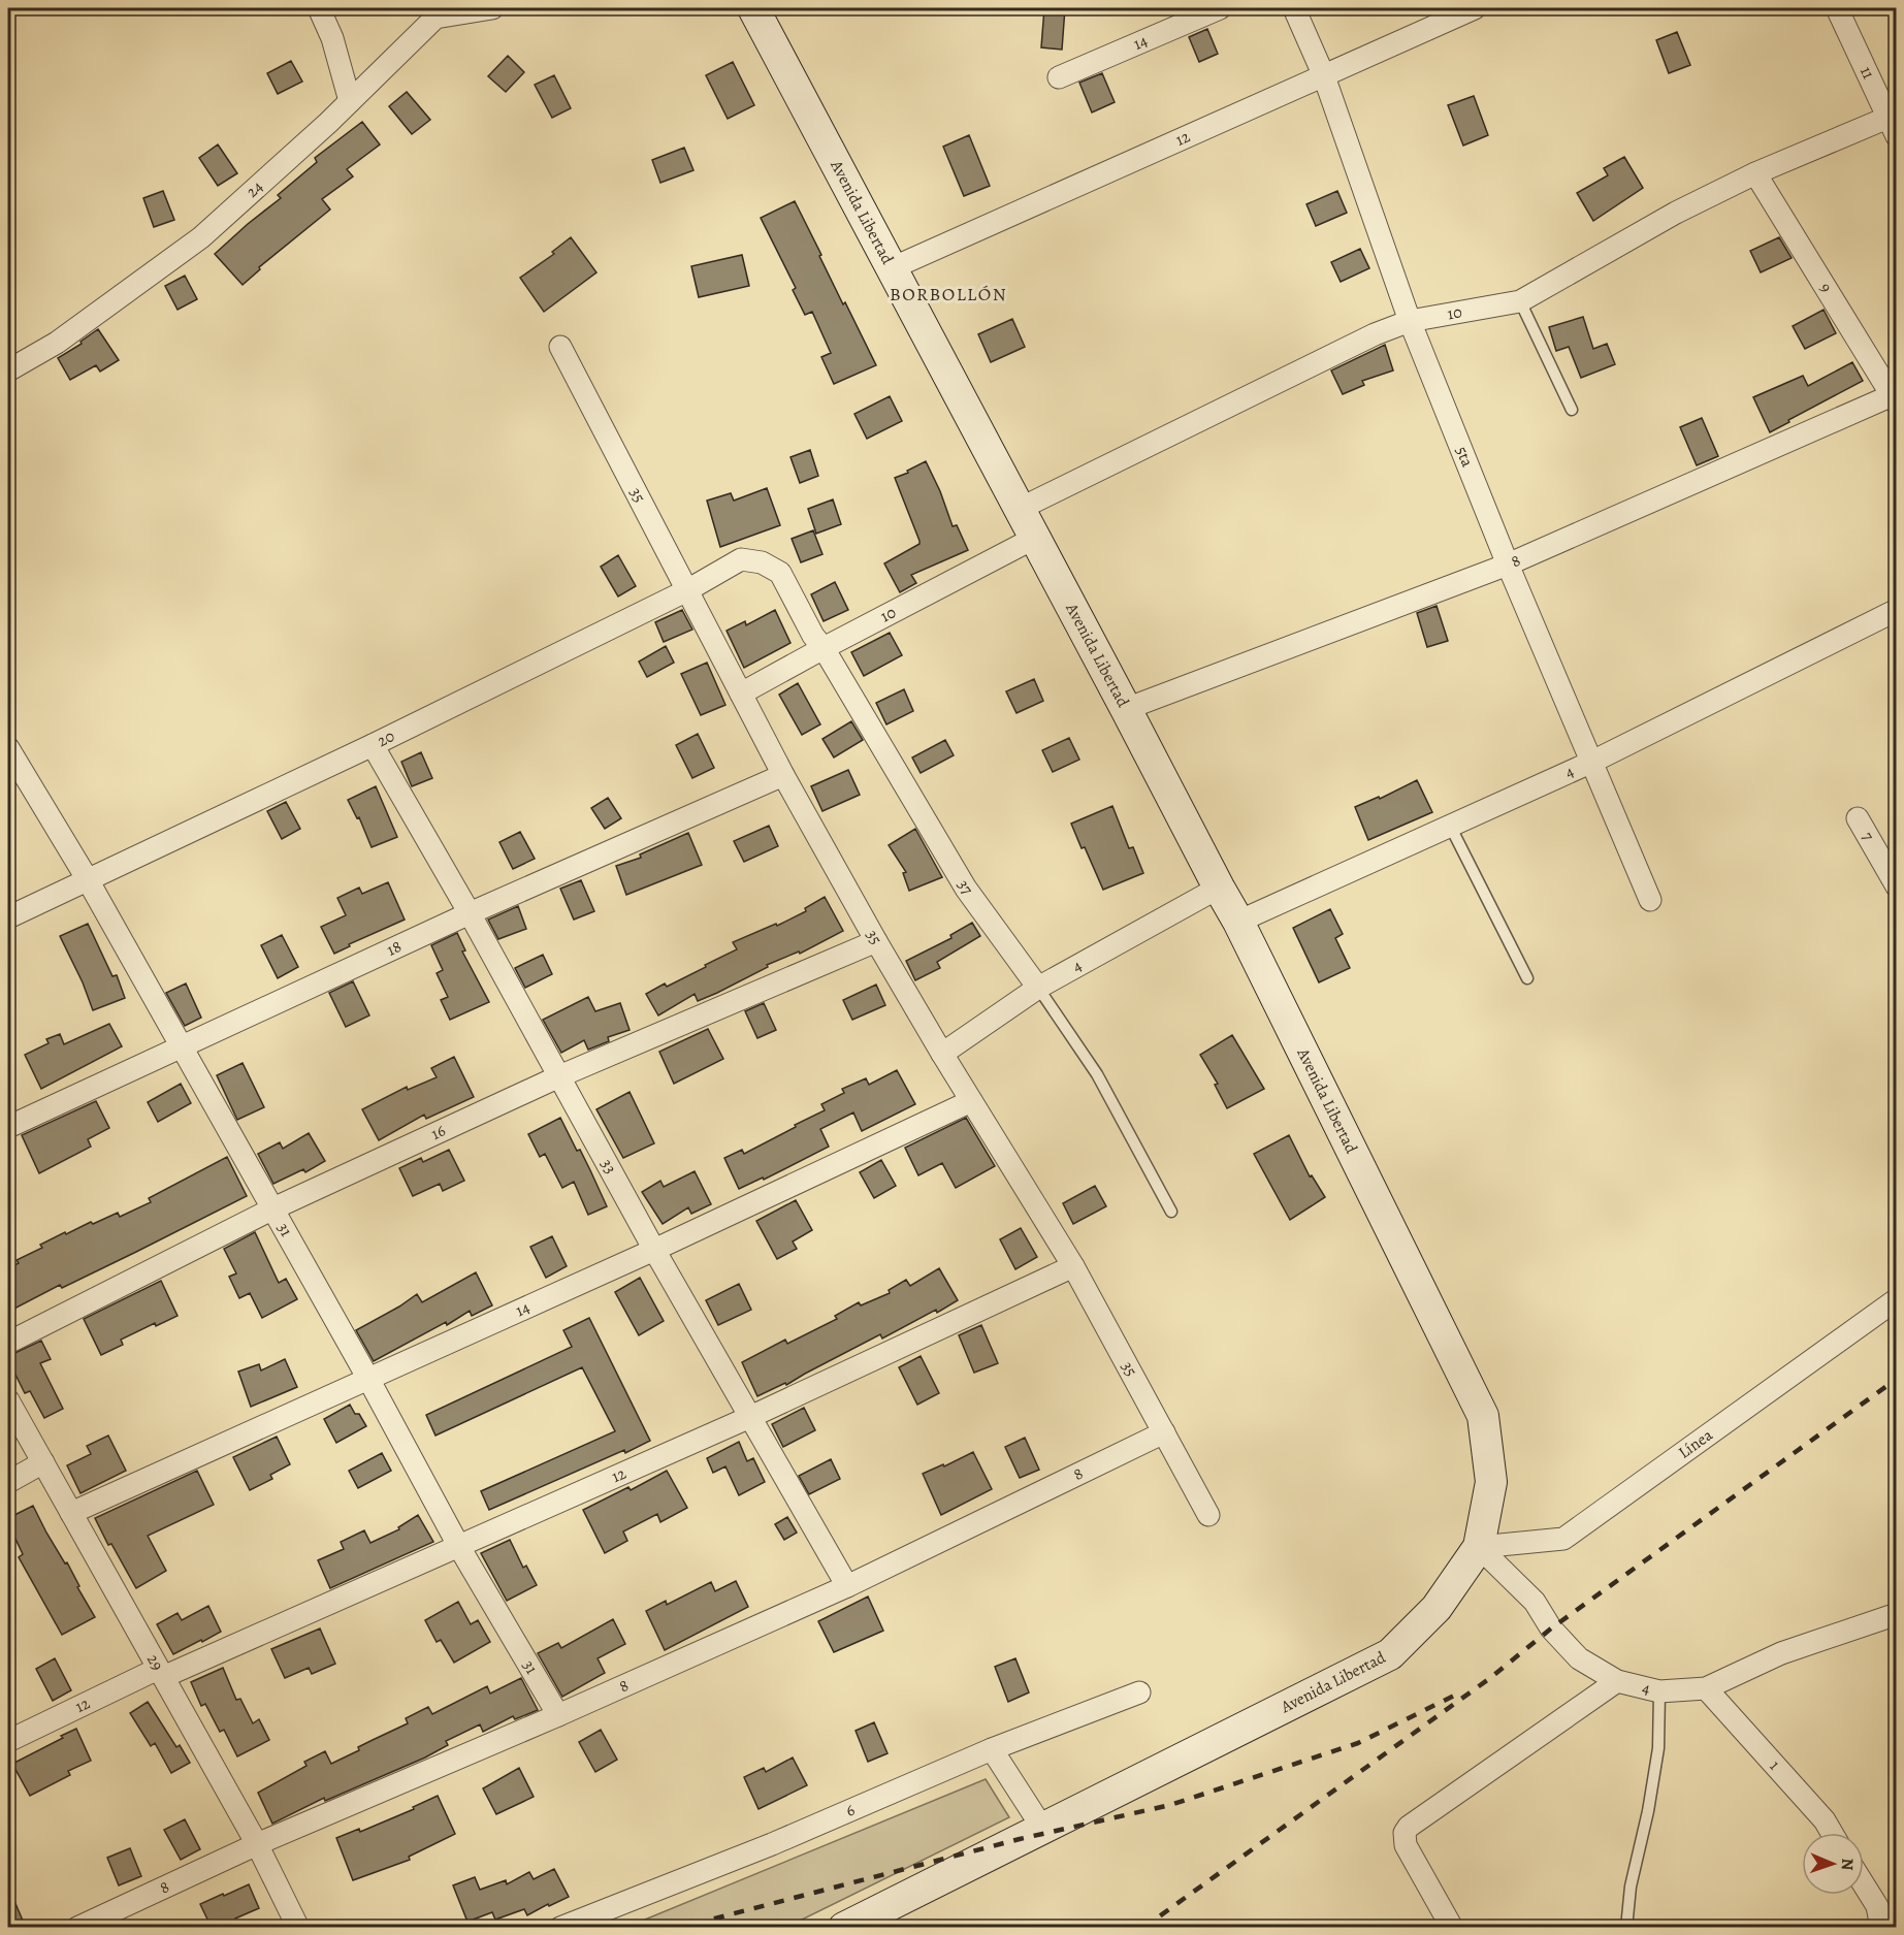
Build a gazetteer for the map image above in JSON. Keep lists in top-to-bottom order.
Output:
{
  "streets": {
    "main road": ["Avenida Libertad"],
    "street": [
      "14",
      "11",
      "12",
      "24",
      "9",
      "10",
      "5ta",
      "35",
      "8",
      "20",
      "4",
      "7",
      "37",
      "18",
      "16",
      "33",
      "31",
      "Línea",
      "29",
      "1",
      "6"
    ]
  },
  "crossings": [
    ["14", "35"],
    ["14", "33"],
    ["14", "31"],
    ["14", "29"],
    ["11", "10"],
    ["12", "Avenida Libertad"],
    ["12", "5ta"],
    ["12", "35"],
    ["12", "33"],
    ["12", "31"],
    ["12", "29"],
    ["Avenida Libertad", "10"],
    ["Avenida Libertad", "8"],
    ["Avenida Libertad", "4"],
    ["Avenida Libertad", "Línea"],
    ["9", "10"],
    ["9", "8"],
    ["10", "5ta"],
    ["10", "35"],
    ["10", "37"],
    ["5ta", "8"],
    ["5ta", "4"],
    ["35", "8"],
    ["35", "20"],
    ["35", "4"],
    ["35", "18"],
    ["35", "16"],
    ["8", "33"],
    ["8", "31"],
    ["8", "29"],
    ["20", "37"],
    ["20", "33"],
    ["20", "31"],
    ["4", "37"],
    ["4", "1"],
    ["18", "33"],
    ["18", "31"],
    ["16", "33"],
    ["16", "31"]
  ],
  "districts": ["BORBOLLÓN"],
  "north": "right"
}
